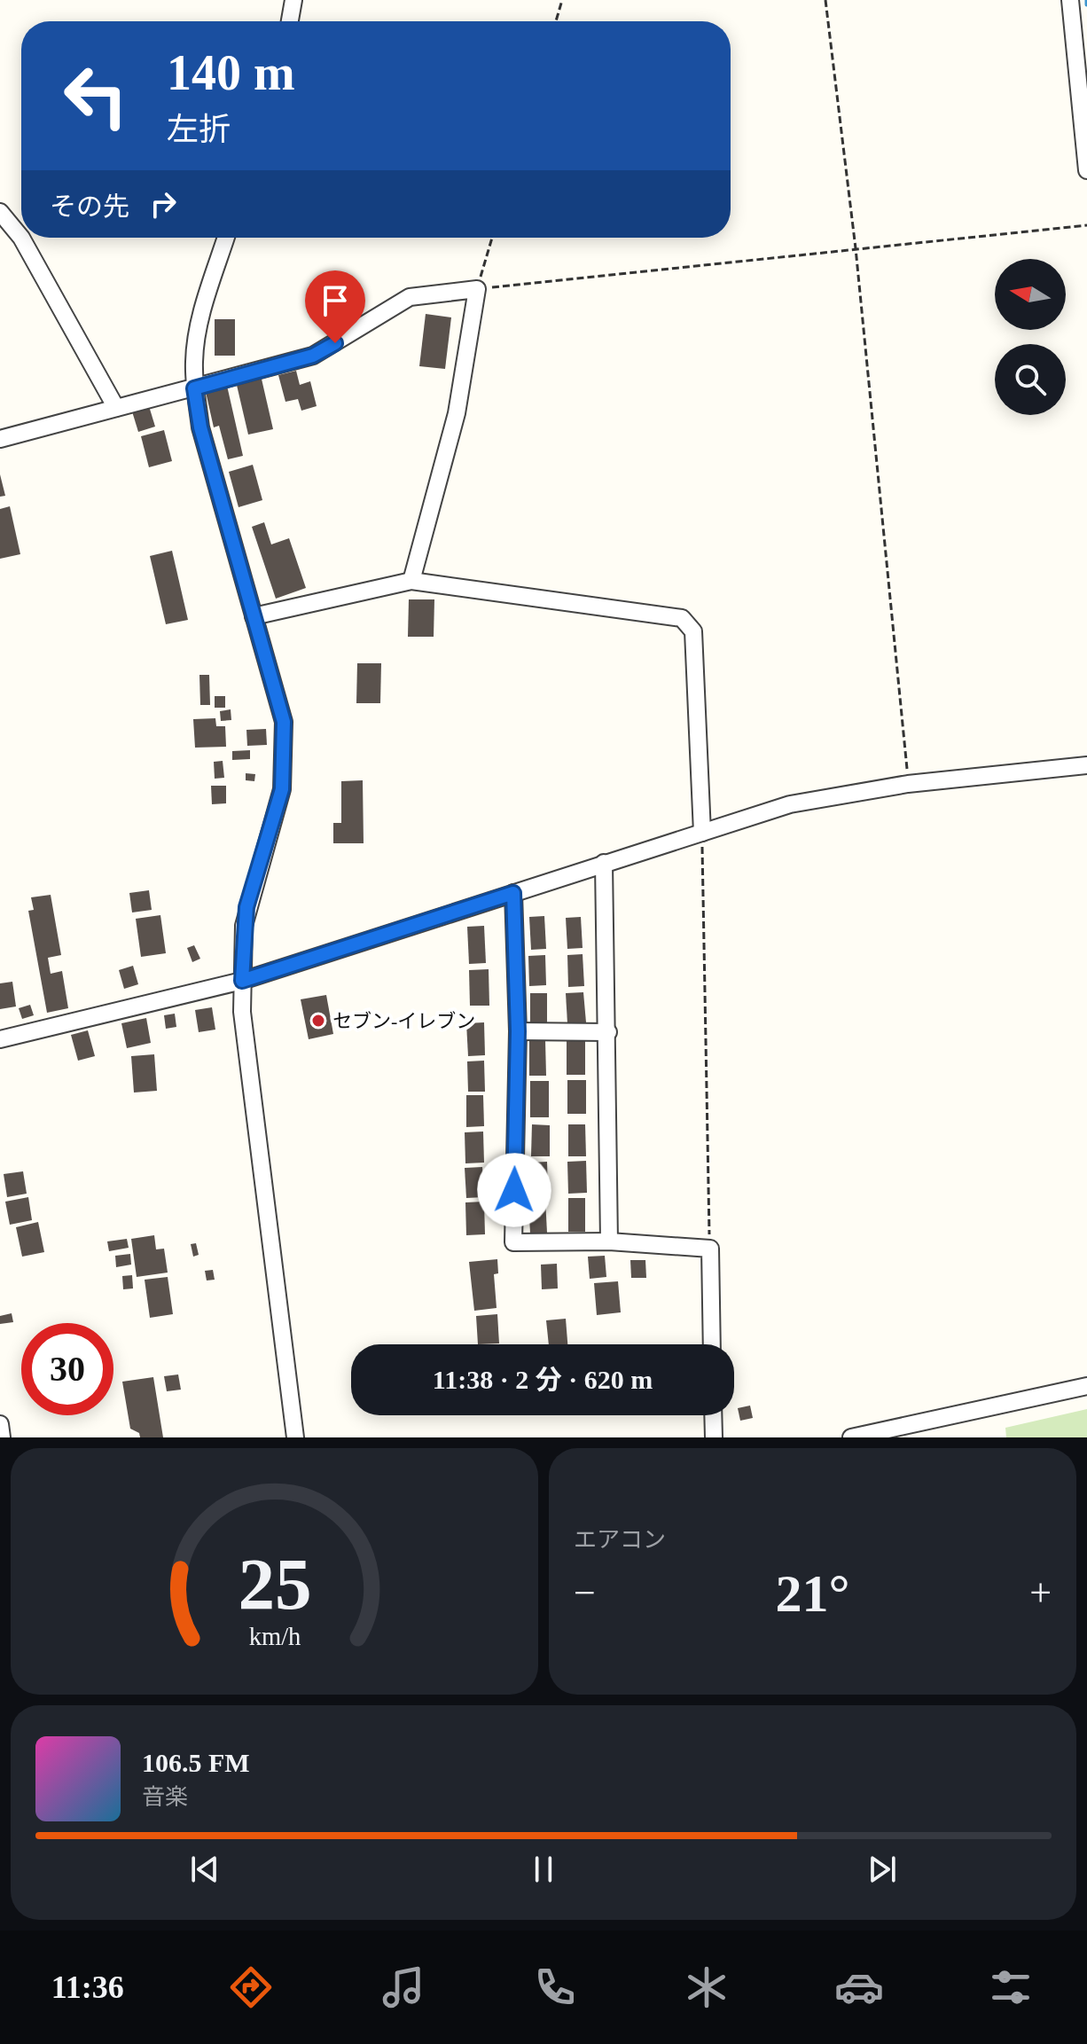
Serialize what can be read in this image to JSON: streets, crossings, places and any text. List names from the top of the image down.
{
  "places": ["セブン-イレブン"],
  "north": "left",
  "page": {
    "turn": ["140 m", "左折"],
    "then": "その先",
    "limit": "30",
    "trip": "11:38 · 2 分 · 620 m",
    "tile": "エアコン",
    "heat": ["−", "21°", "+"],
    "song": ["106.5 FM", "音楽"],
    "tabs": "11:36",
    "gauge": ["25", "km/h"]
  }
}
